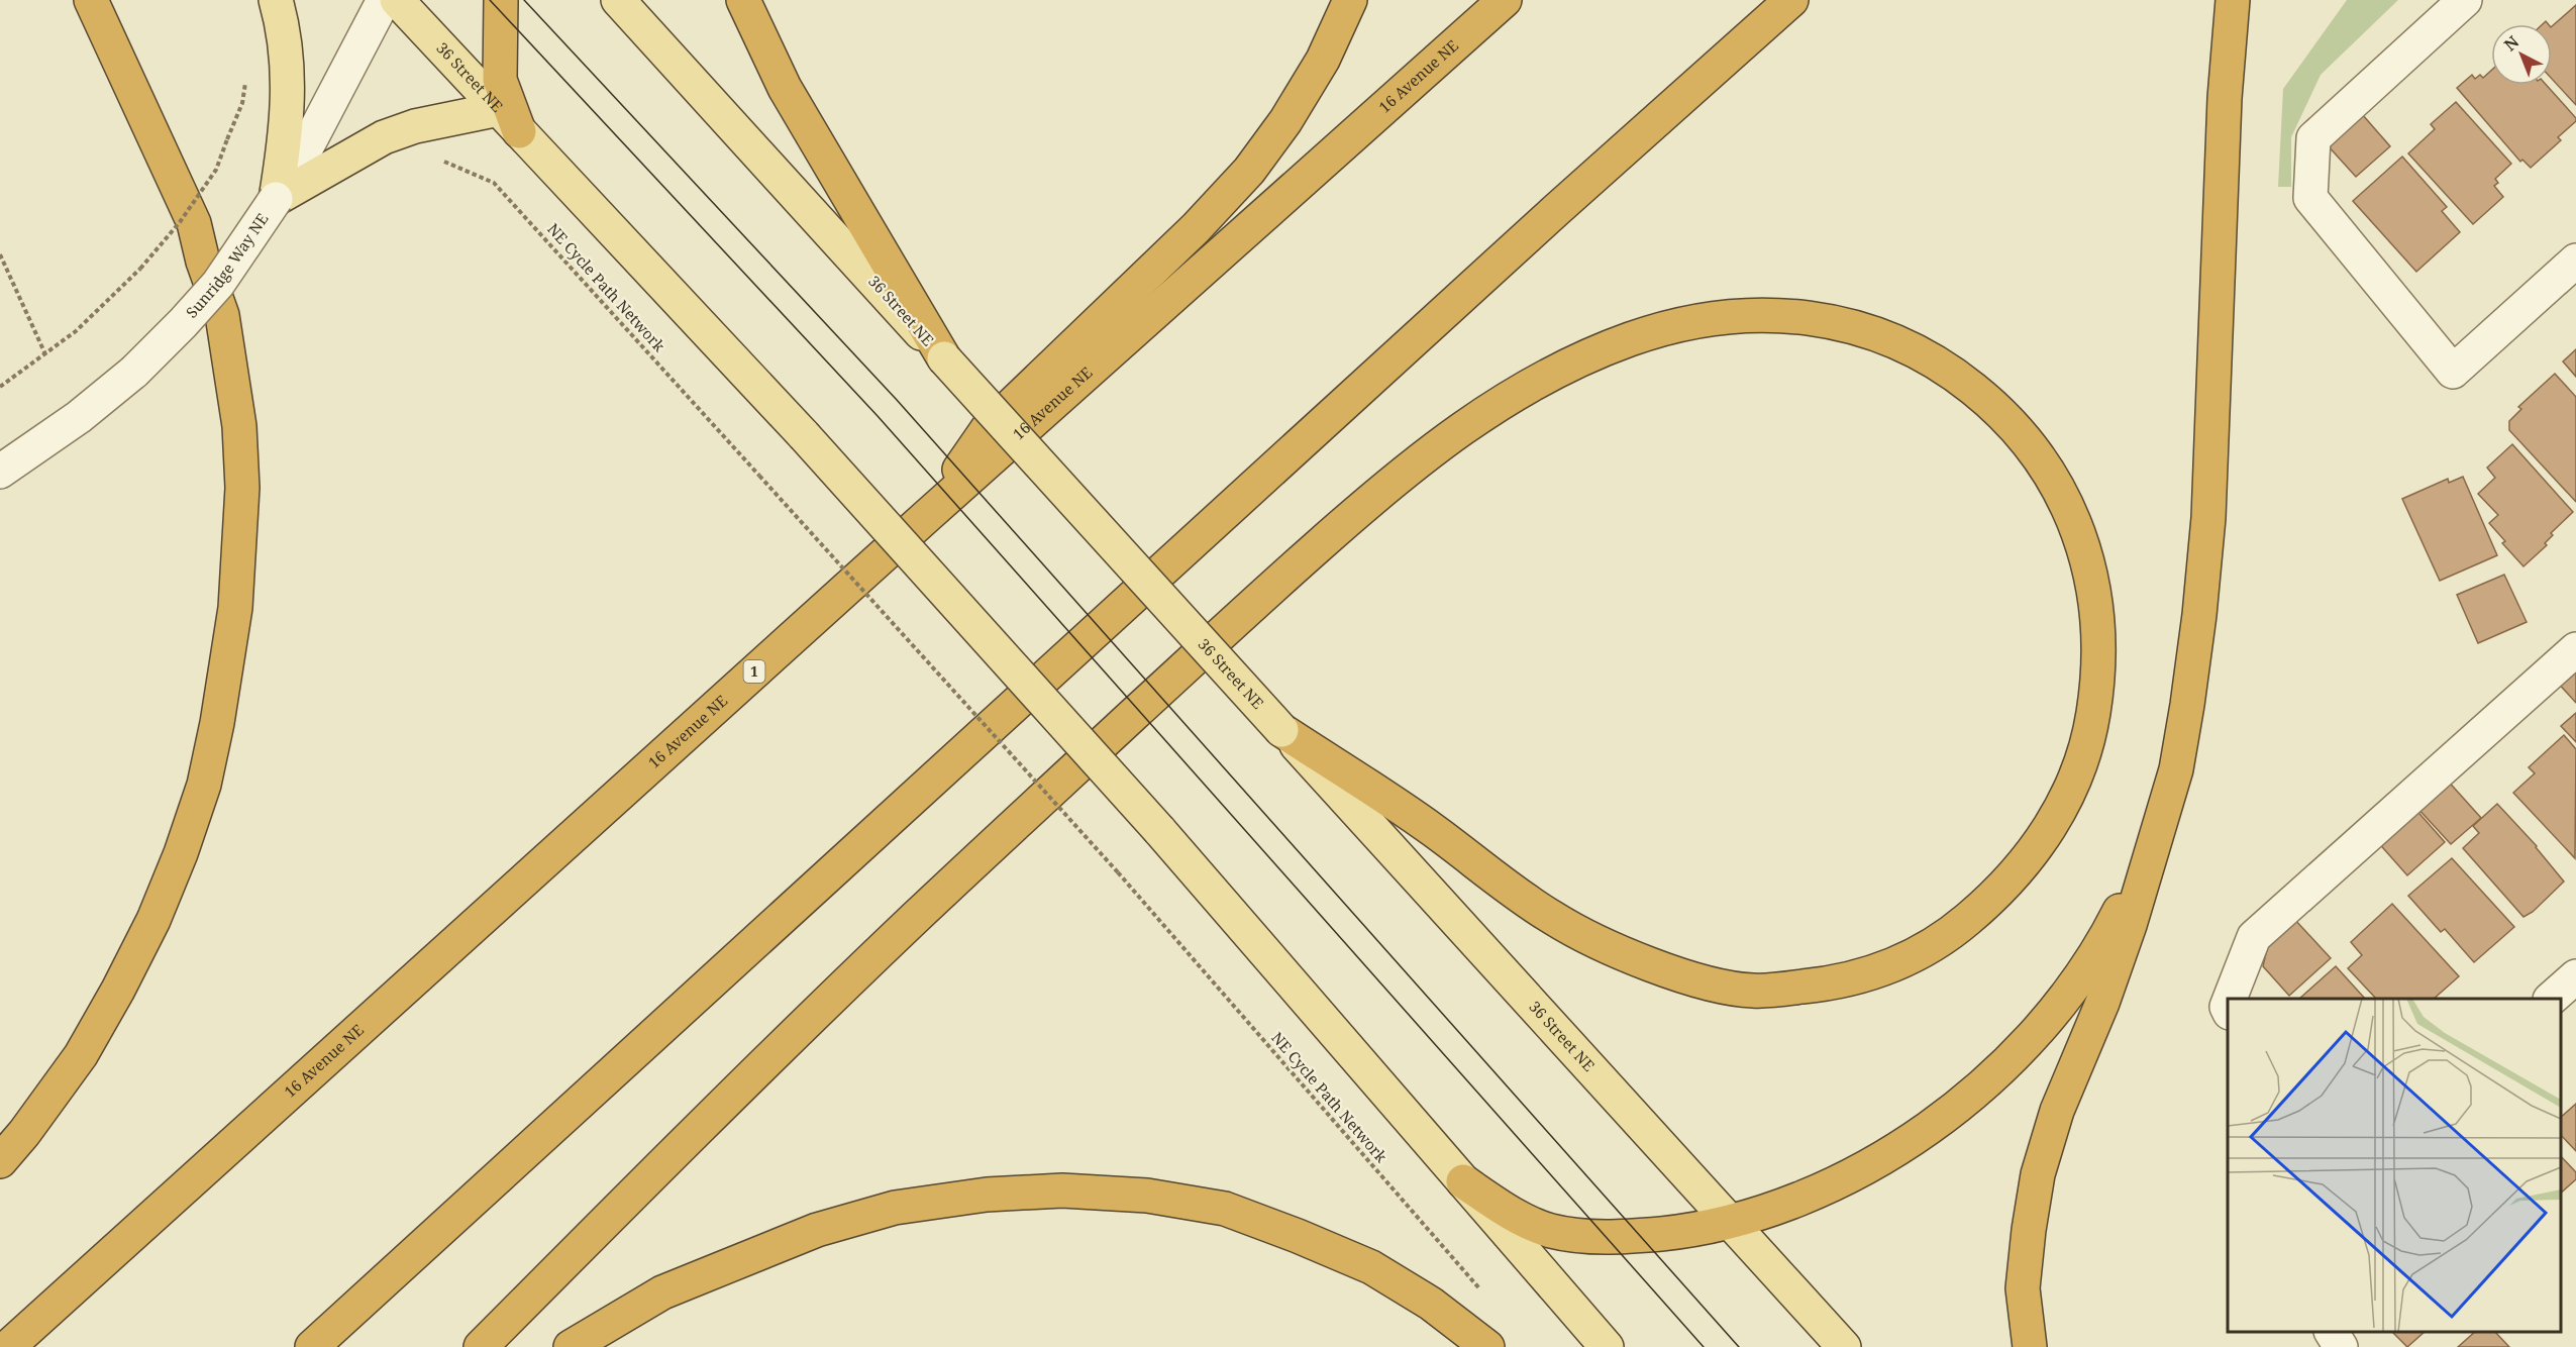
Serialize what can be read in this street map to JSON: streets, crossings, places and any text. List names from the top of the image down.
{
  "streets": {
    "highway": ["16 Avenue NE", "1"],
    "main road": ["36 Street NE"],
    "street": ["Sunridge Way NE"],
    "path": ["NE Cycle Path Network"]
  },
  "north": "top left"
}
